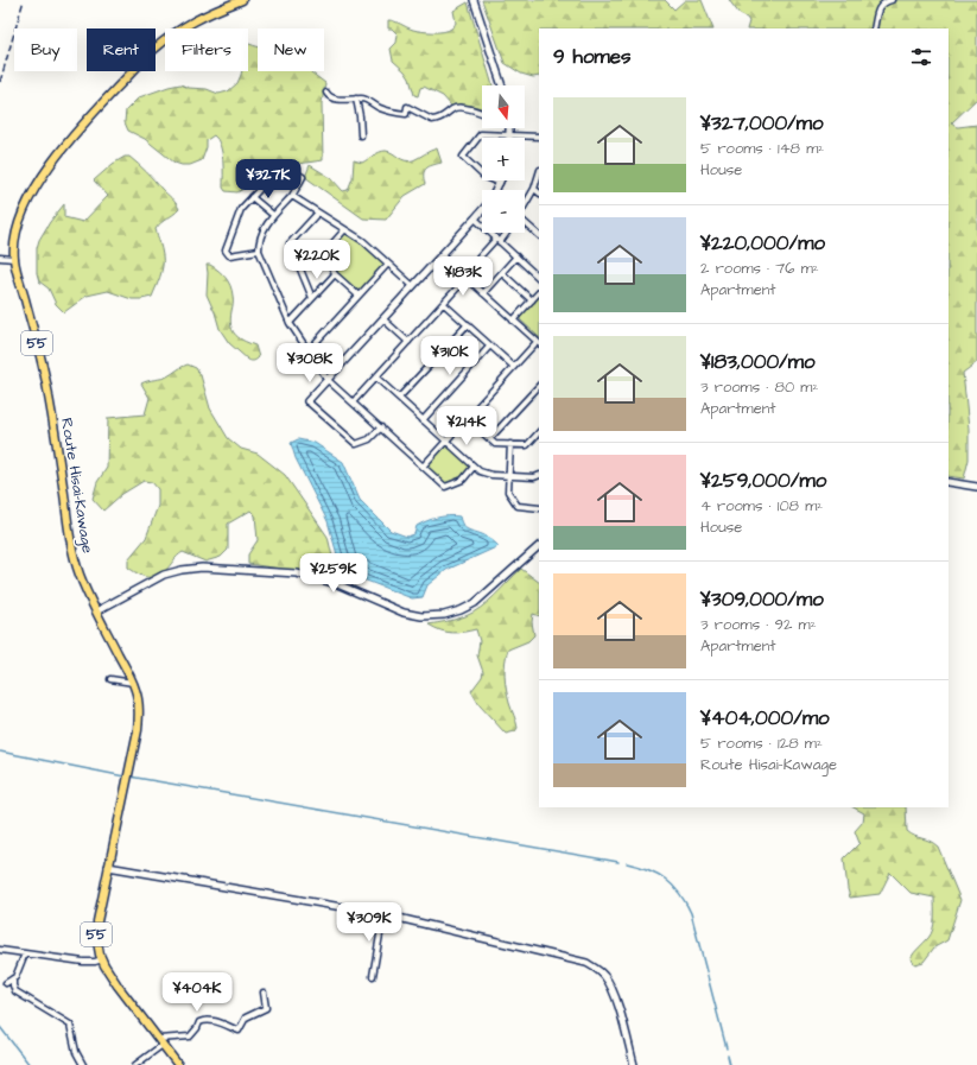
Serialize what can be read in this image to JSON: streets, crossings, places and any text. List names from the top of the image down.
{
  "streets": {
    "main road": ["55", "Route Hisai-Kawage"]
  },
  "north": "bottom",
  "page": {
    "chip": [
      "Buy",
      "Rent",
      "Filters",
      "New"
    ],
    "heading": "9 homes",
    "map_buttons": ["+", "−"],
    "list": [
      {
        "name": "¥327,000/mo",
        "note": "5 rooms · 148 m² · House"
      },
      {
        "name": "¥220,000/mo",
        "note": "2 rooms · 76 m² · Apartment"
      },
      {
        "name": "¥183,000/mo",
        "note": "3 rooms · 80 m² · Apartment"
      },
      {
        "name": "¥259,000/mo",
        "note": "4 rooms · 108 m² · House"
      },
      {
        "name": "¥309,000/mo",
        "note": "3 rooms · 92 m² · Apartment"
      },
      {
        "name": "¥404,000/mo",
        "note": "5 rooms · 128 m² · Route Hisai-Kawage"
      }
    ],
    "price": [
      "¥327K",
      "¥220K",
      "¥183K",
      "¥310K",
      "¥308K",
      "¥214K",
      "¥259K",
      "¥309K",
      "¥404K"
    ]
  }
}
